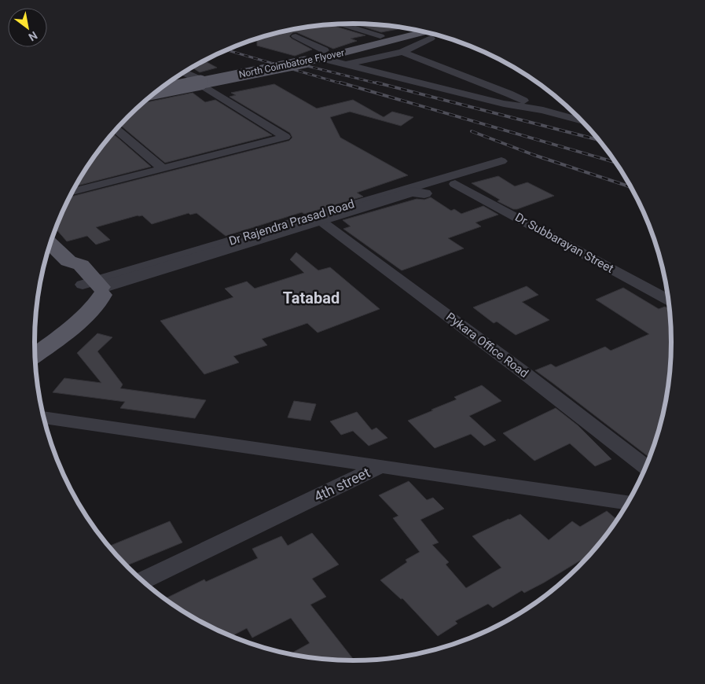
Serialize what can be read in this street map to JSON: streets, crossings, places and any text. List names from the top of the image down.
{
  "streets": {
    "main road": ["North Coimbatore Flyover"],
    "street": [
      "Dr Rajendra Prasad Road",
      "Dr Subbarayan Street",
      "Pykara Office Road",
      "4th street"
    ]
  },
  "districts": ["Tatabad"],
  "north": "bottom right"
}
